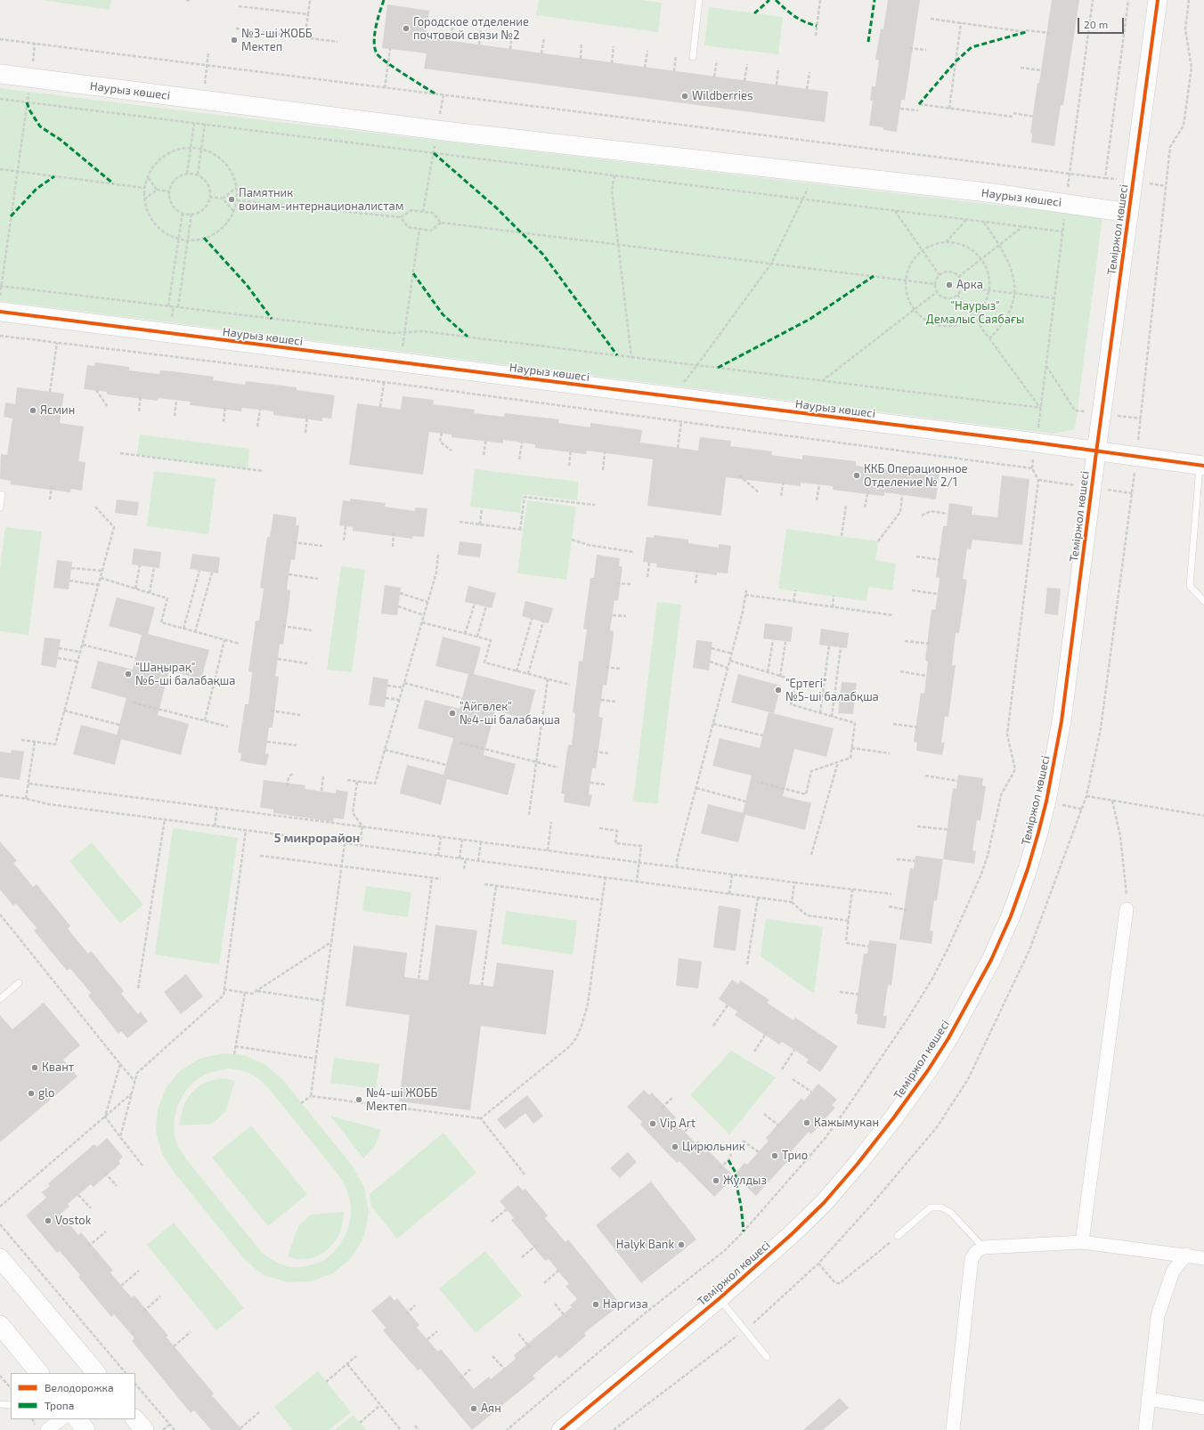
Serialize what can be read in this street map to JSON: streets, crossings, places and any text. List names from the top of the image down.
{
  "streets": {
    "street": ["Наурыз көшесі", "Теміржол көшесі"]
  },
  "crossings": [
    ["Наурыз көшесі", "Теміржол көшесі"]
  ],
  "districts": ["5 микрорайон"],
  "parks": ["\"Наурыз\" Демалыс Саябағы"],
  "places": [
    "Городское отделение почтовой связи №2",
    "№3-ші ЖОББ Мектеп",
    "Wildberries",
    "Памятник воинам-интернационалистам",
    "Арка",
    "Ясмин",
    "ККБ Операционное Отделение № 2/1",
    "\"Шаңырақ\" №6-ші балабақша",
    "\"Ертегі\" №5-ші балабқша",
    "\"Айгөлек\" №4-ші балабақша",
    "Квант",
    "glo",
    "№4-ші ЖОББ Мектеп",
    "Кажымукан",
    "Vip Art",
    "Цирюльник",
    "Трио",
    "Жулдыз",
    "Vostok",
    "Halyk Bank",
    "Наргиза",
    "Аян"
  ],
  "legend": ["Велодорожка", "Тропа"],
  "scale_bar": "20 m"
}
